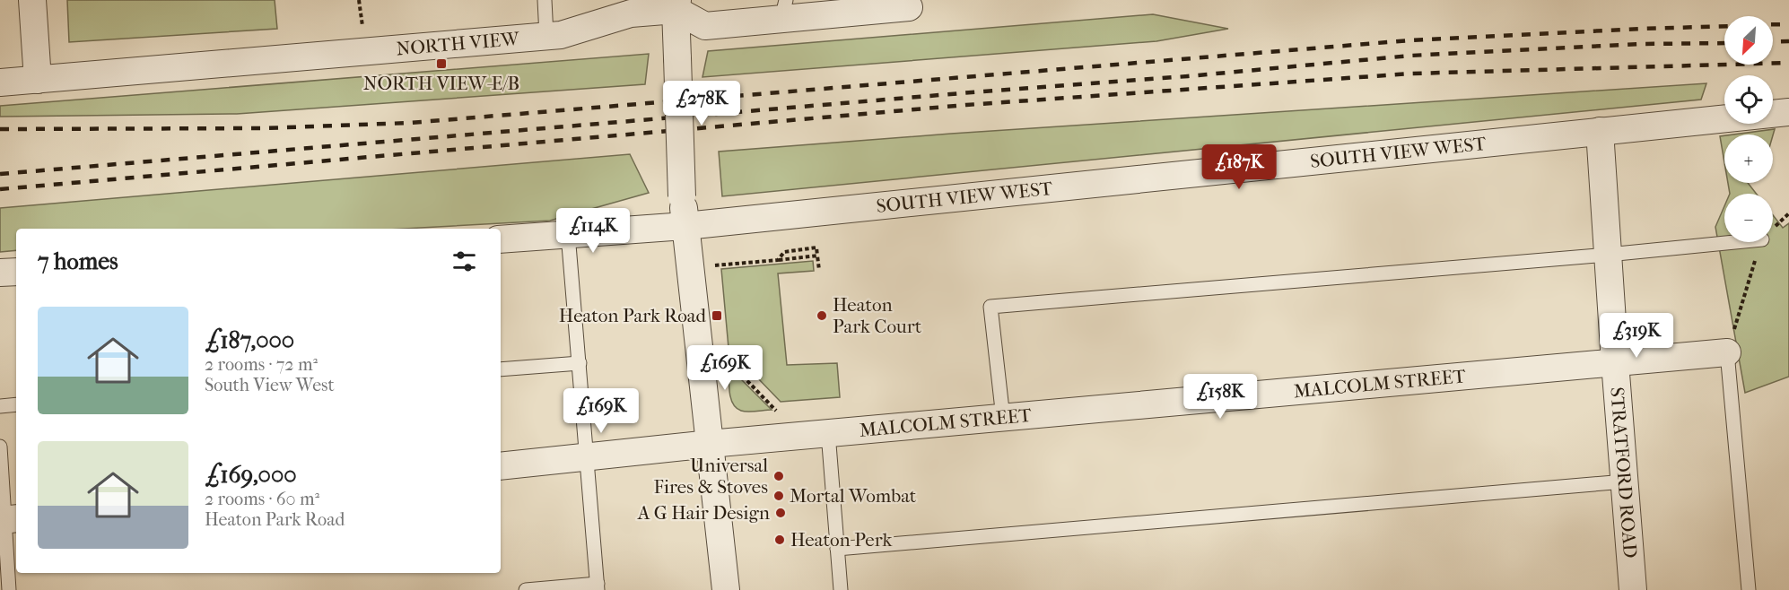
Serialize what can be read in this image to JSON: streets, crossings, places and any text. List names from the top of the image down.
{
  "streets": {
    "street": [
      "NORTH VIEW",
      "SOUTH VIEW WEST",
      "MALCOLM STREET",
      "STRATFORD ROAD"
    ]
  },
  "crossings": [
    ["SOUTH VIEW WEST", "STRATFORD ROAD"],
    ["MALCOLM STREET", "STRATFORD ROAD"]
  ],
  "places": {
    "transit": ["NORTH VIEW-E/B", "Heaton Park Road"],
    "other": [
      "Heaton Park Court",
      "Universal Fires & Stoves",
      "Mortal Wombat",
      "A G Hair Design",
      "Heaton Perk"
    ]
  },
  "north": "bottom left",
  "page": {
    "map_buttons": ["+", "−"],
    "price": [
      "£278K",
      "£187K",
      "£114K",
      "£319K",
      "£169K",
      "£158K",
      "£169K"
    ],
    "heading": "7 homes",
    "list": [
      {
        "name": "£187,000",
        "note": "2 rooms · 72 m² · South View West"
      },
      {
        "name": "£169,000",
        "note": "2 rooms · 60 m² · Heaton Park Road"
      }
    ]
  }
}
